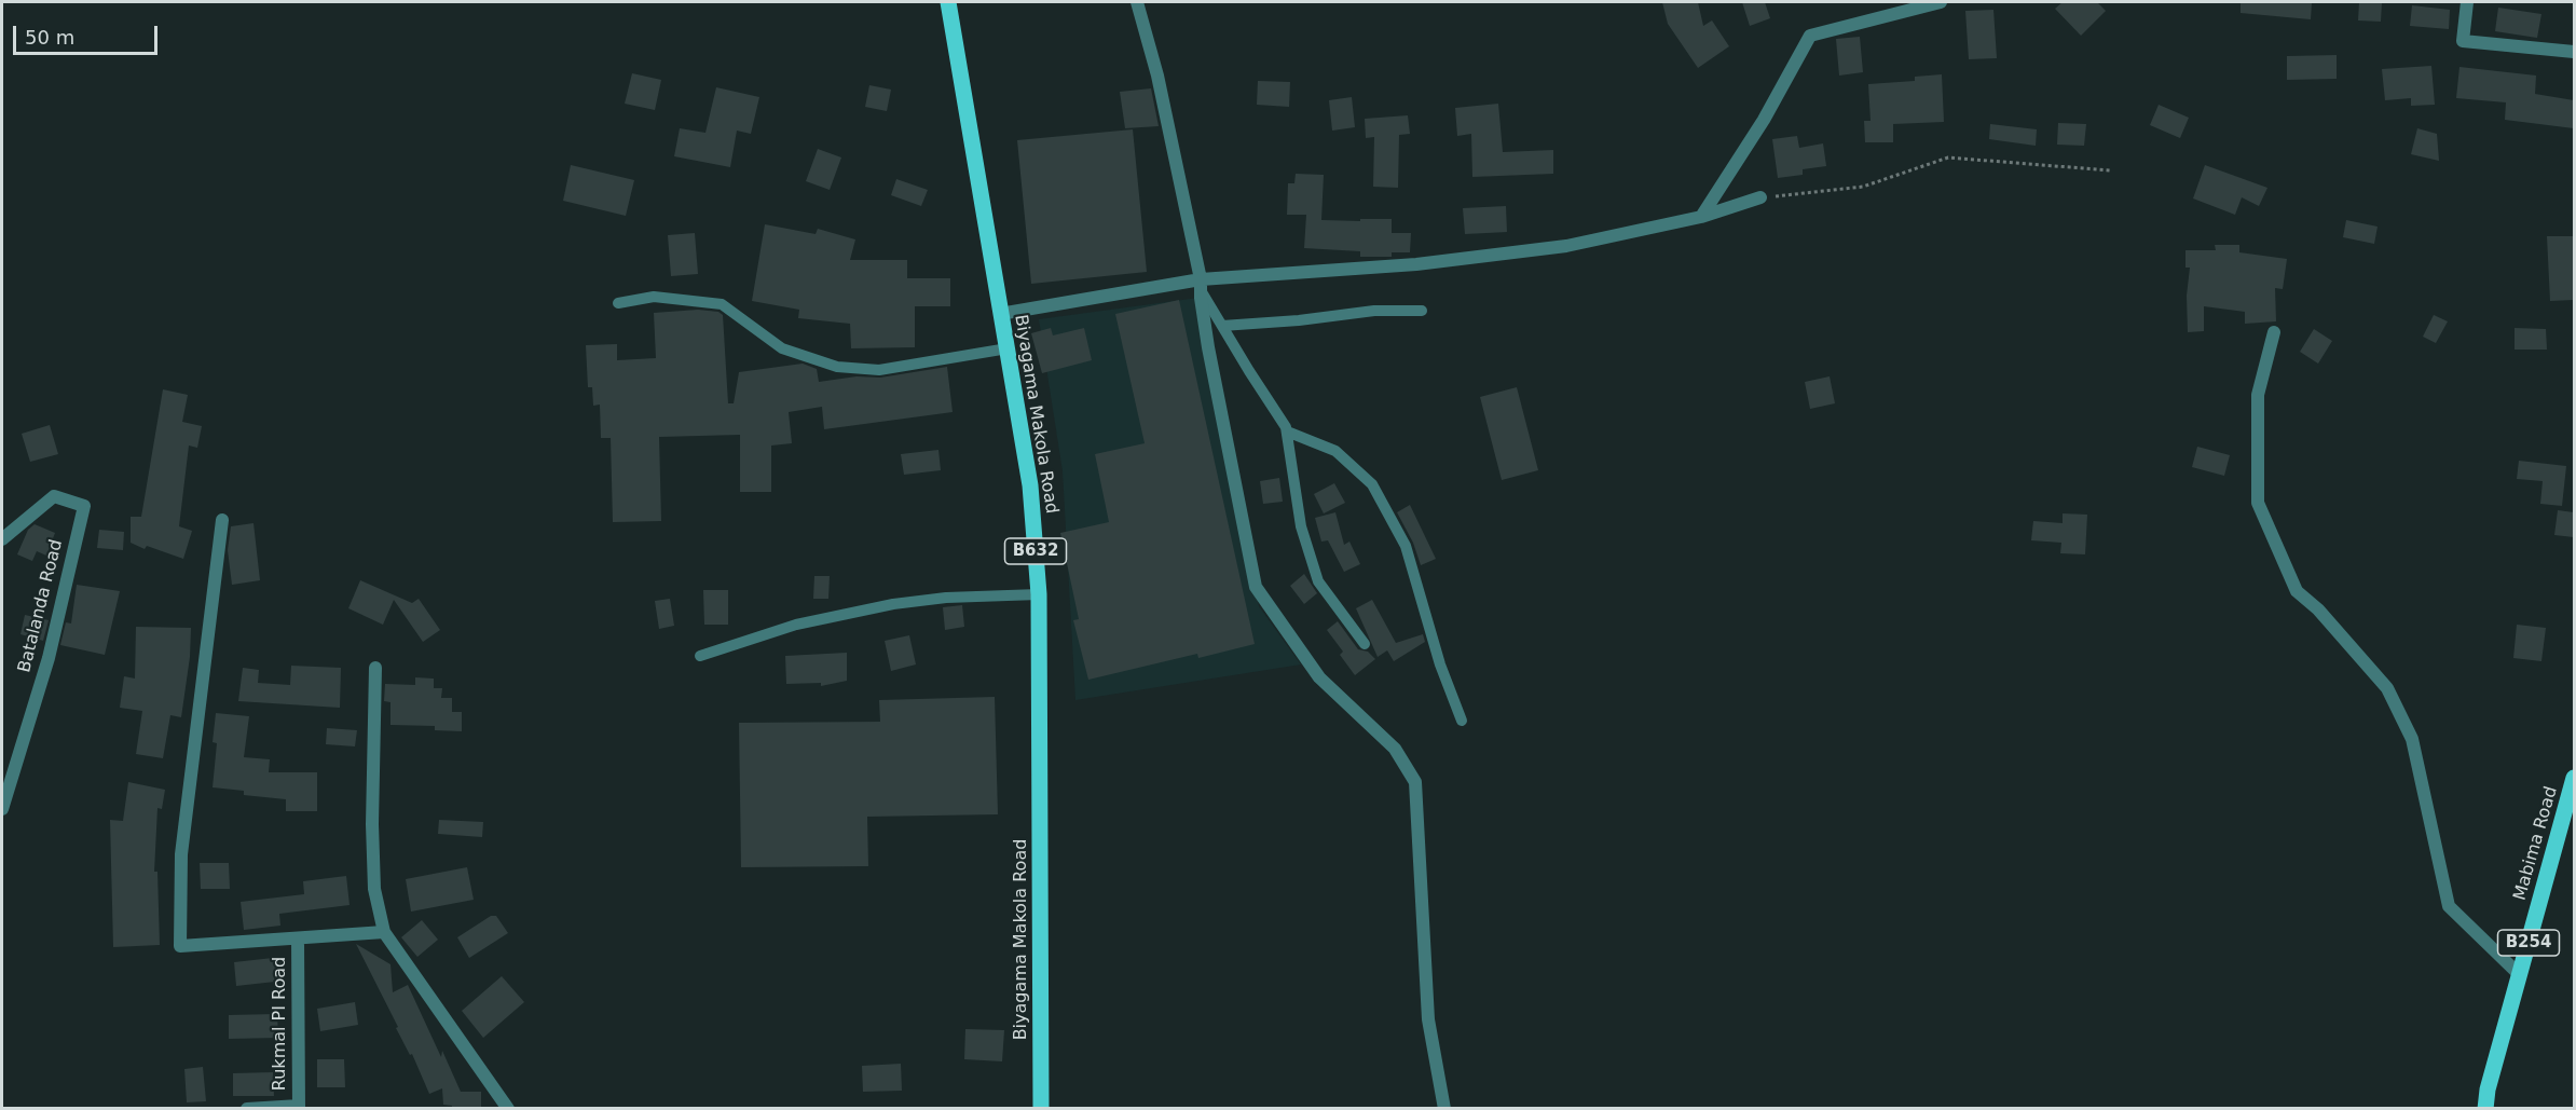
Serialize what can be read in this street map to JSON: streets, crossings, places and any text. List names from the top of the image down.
{
  "streets": {
    "main road": [
      "Biyagama Makola Road",
      "B632",
      "Mabima Road",
      "B254"
    ],
    "street": ["Batalanda Road", "Rukmal PI Road"]
  },
  "scale_bar": "50 m"
}
